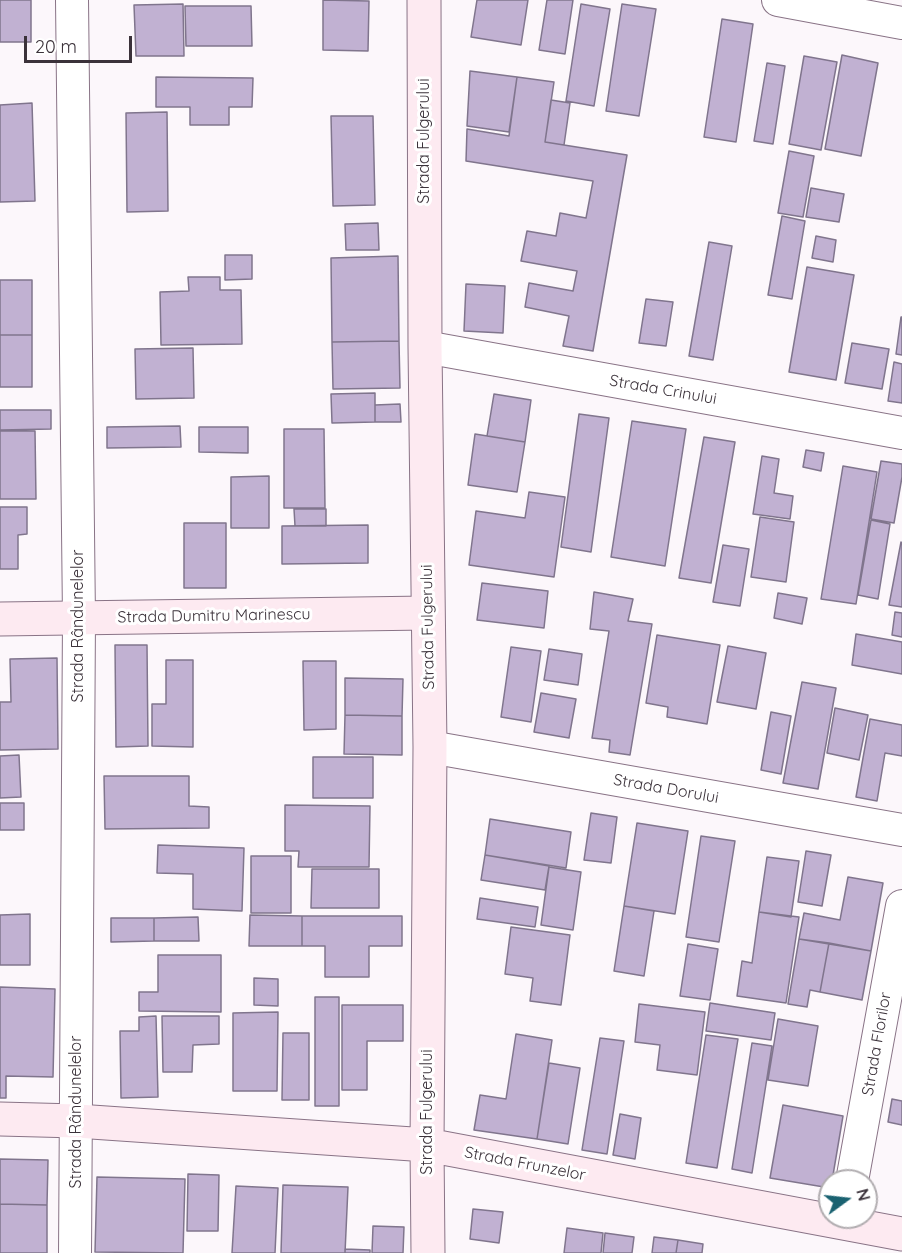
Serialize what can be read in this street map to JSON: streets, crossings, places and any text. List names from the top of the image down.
{
  "streets": {
    "street": [
      "Strada Fulgerului",
      "Strada Crinului",
      "Strada Dumitru Marinescu",
      "Strada Rândunelelor",
      "Strada Dorului",
      "Strada Florilor",
      "Strada Frunzelor"
    ]
  },
  "crossings": [
    ["Strada Fulgerului", "Strada Crinului"],
    ["Strada Fulgerului", "Strada Dumitru Marinescu"],
    ["Strada Fulgerului", "Strada Dorului"],
    ["Strada Fulgerului", "Strada Frunzelor"],
    ["Strada Dumitru Marinescu", "Strada Rândunelelor"],
    ["Strada Rândunelelor", "Strada Frunzelor"]
  ],
  "scale_bar": "20 m",
  "north": "right"
}
